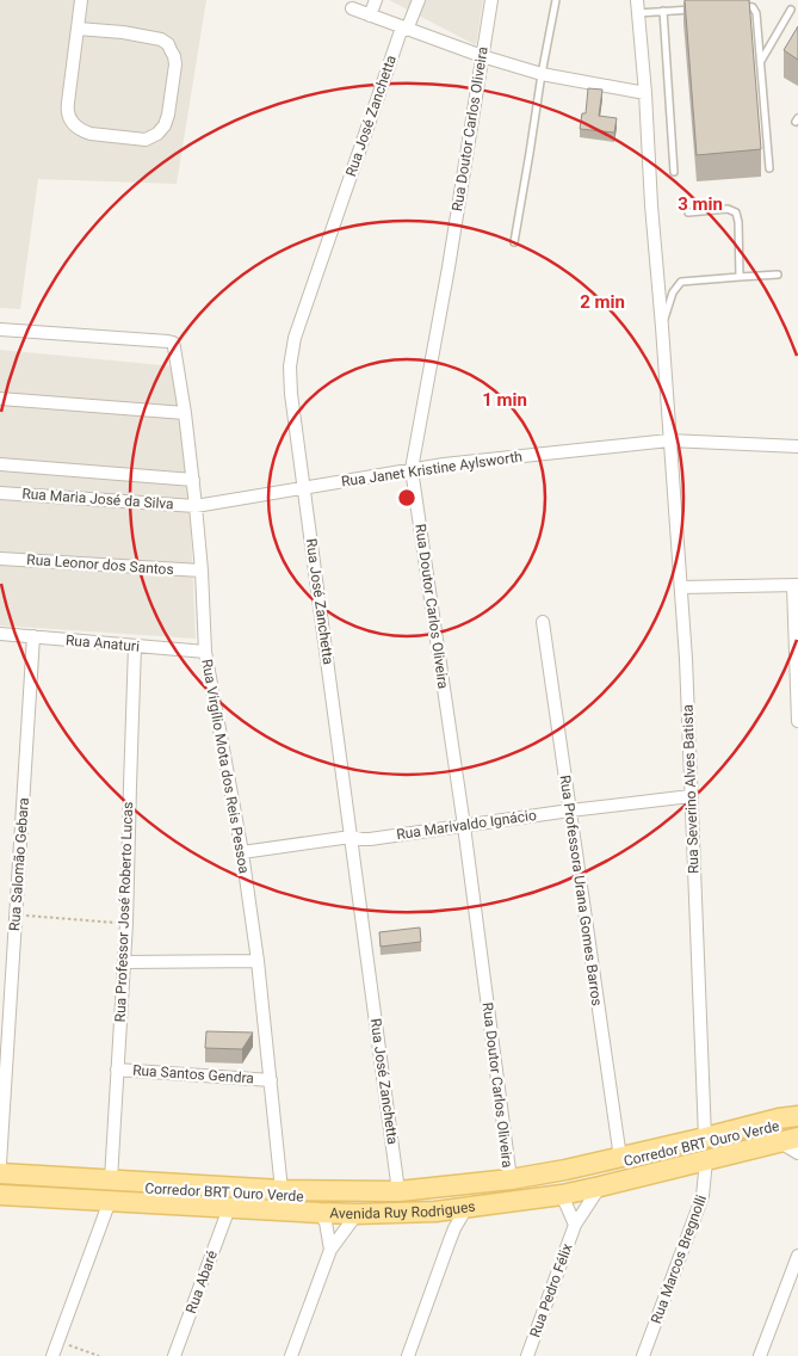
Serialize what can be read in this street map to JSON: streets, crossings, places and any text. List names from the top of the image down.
{
  "streets": {
    "main road": ["Avenida Ruy Rodrigues"],
    "street": [
      "Rua José Zanchetta",
      "Rua Doutor Carlos Oliveira",
      "Rua Janet Kristine Aylsworth",
      "Rua Maria José da Silva",
      "Rua Leonor dos Santos",
      "Rua Anaturi",
      "Rua Virgílio Mota dos Reis Pessoa",
      "Rua Severino Alves Batista",
      "Rua Marivaldo Ignácio",
      "Rua Salomão Gebara",
      "Rua Professora Urana Gomes Barros",
      "Rua Professor José Roberto Lucas",
      "Rua Santos Gendra",
      "Rua Marcos Bregnolli",
      "Rua Abaré",
      "Rua Pedro Félix"
    ],
    "lane": ["Corredor BRT Ouro Verde"]
  },
  "crossings": [
    ["Rua José Zanchetta", "Rua Janet Kristine Aylsworth"],
    ["Rua José Zanchetta", "Rua Marivaldo Ignácio"],
    ["Rua José Zanchetta", "Avenida Ruy Rodrigues"],
    ["Rua Doutor Carlos Oliveira", "Rua Janet Kristine Aylsworth"],
    ["Rua Doutor Carlos Oliveira", "Rua Marivaldo Ignácio"],
    ["Rua Doutor Carlos Oliveira", "Corredor BRT Ouro Verde"],
    ["Rua Doutor Carlos Oliveira", "Avenida Ruy Rodrigues"],
    ["Rua Janet Kristine Aylsworth", "Rua Maria José da Silva"],
    ["Rua Janet Kristine Aylsworth", "Rua Virgílio Mota dos Reis Pessoa"],
    ["Rua Janet Kristine Aylsworth", "Rua Severino Alves Batista"],
    ["Rua Maria José da Silva", "Rua Virgílio Mota dos Reis Pessoa"],
    ["Rua Leonor dos Santos", "Rua Virgílio Mota dos Reis Pessoa"],
    ["Rua Anaturi", "Rua Virgílio Mota dos Reis Pessoa"],
    ["Rua Anaturi", "Rua Salomão Gebara"],
    ["Rua Anaturi", "Rua Professor José Roberto Lucas"],
    ["Rua Virgílio Mota dos Reis Pessoa", "Rua Marivaldo Ignácio"],
    ["Rua Virgílio Mota dos Reis Pessoa", "Rua Santos Gendra"],
    ["Rua Virgílio Mota dos Reis Pessoa", "Corredor BRT Ouro Verde"],
    ["Rua Virgílio Mota dos Reis Pessoa", "Avenida Ruy Rodrigues"],
    ["Rua Severino Alves Batista", "Rua Marivaldo Ignácio"],
    ["Rua Severino Alves Batista", "Corredor BRT Ouro Verde"],
    ["Rua Severino Alves Batista", "Avenida Ruy Rodrigues"],
    ["Rua Severino Alves Batista", "Rua Marcos Bregnolli"],
    ["Rua Marivaldo Ignácio", "Rua Professora Urana Gomes Barros"],
    ["Rua Professora Urana Gomes Barros", "Avenida Ruy Rodrigues"],
    ["Rua Professor José Roberto Lucas", "Rua Santos Gendra"],
    ["Rua Professor José Roberto Lucas", "Avenida Ruy Rodrigues"],
    ["Corredor BRT Ouro Verde", "Avenida Ruy Rodrigues"],
    ["Corredor BRT Ouro Verde", "Rua Marcos Bregnolli"],
    ["Avenida Ruy Rodrigues", "Rua Marcos Bregnolli"],
    ["Avenida Ruy Rodrigues", "Rua Abaré"],
    ["Avenida Ruy Rodrigues", "Rua Pedro Félix"]
  ],
  "rings": ["3 min", "2 min", "1 min"]
}
